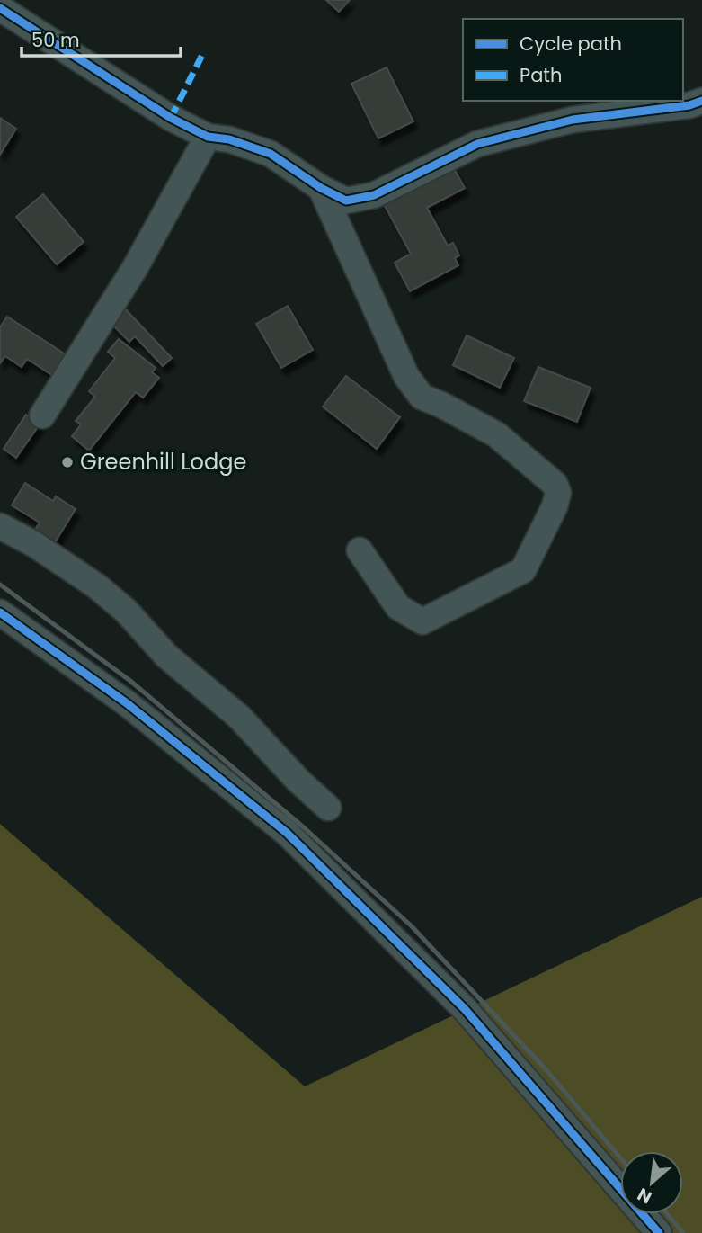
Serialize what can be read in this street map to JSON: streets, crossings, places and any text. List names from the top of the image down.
{
  "places": ["Greenhill Lodge"],
  "legend": ["Cycle path", "Path"],
  "scale_bar": "50 m",
  "north": "bottom left"
}
